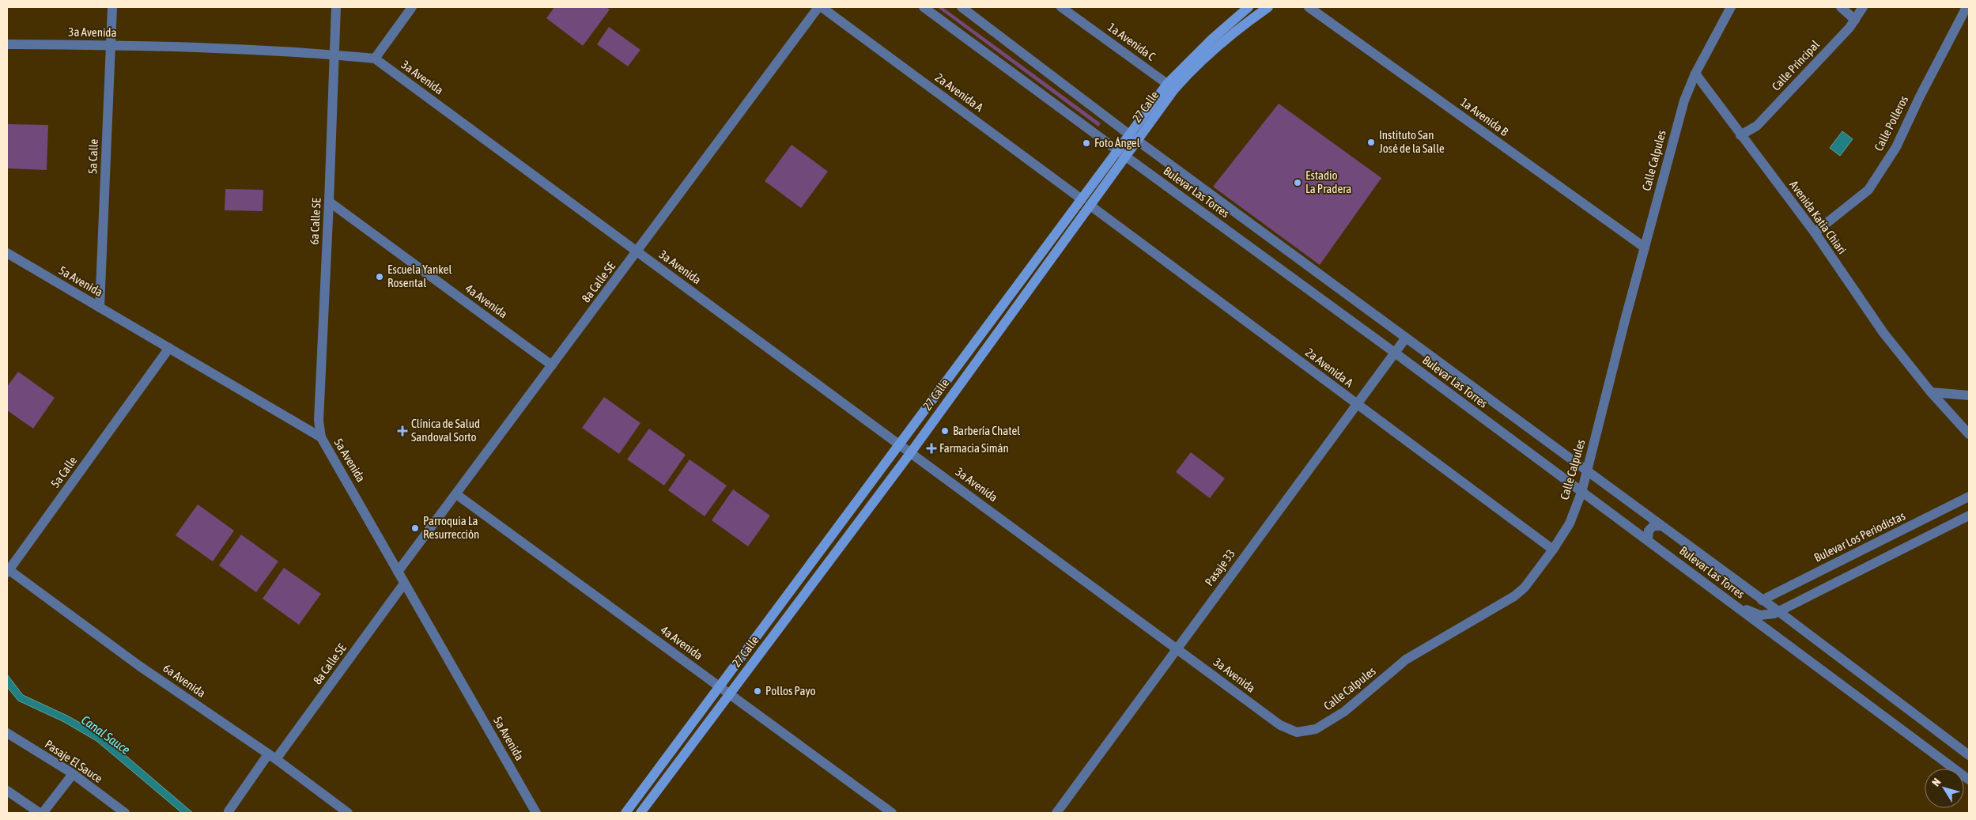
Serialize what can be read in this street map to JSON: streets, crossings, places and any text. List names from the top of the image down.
{
  "streets": {
    "main road": ["27 Calle"],
    "street": [
      "3a Avenida",
      "1a Avenida C",
      "Calle Principal",
      "2a Avenida A",
      "1a Avenida B",
      "Calle Polleros",
      "5a Calle",
      "Calle Calpules",
      "Bulevar Las Torres",
      "Avenida Katia Chiari",
      "6a Calle SE",
      "5a Avenida",
      "8a Calle SE",
      "4a Avenida",
      "Bulevar Los Periodistas",
      "Pasaje 33",
      "6a Avenida",
      "Pasaje El Sauce"
    ]
  },
  "crossings": [
    ["3a Avenida", "27 Calle"],
    ["3a Avenida", "5a Calle"],
    ["3a Avenida", "Calle Calpules"],
    ["3a Avenida", "6a Calle SE"],
    ["3a Avenida", "8a Calle SE"],
    ["3a Avenida", "Pasaje 33"],
    ["1a Avenida C", "27 Calle"],
    ["Calle Principal", "Avenida Katia Chiari"],
    ["2a Avenida A", "27 Calle"],
    ["2a Avenida A", "Calle Calpules"],
    ["2a Avenida A", "8a Calle SE"],
    ["2a Avenida A", "Pasaje 33"],
    ["27 Calle", "Bulevar Las Torres"],
    ["27 Calle", "4a Avenida"],
    ["1a Avenida B", "Calle Calpules"],
    ["Calle Polleros", "Avenida Katia Chiari"],
    ["5a Calle", "5a Avenida"],
    ["5a Calle", "6a Avenida"],
    ["Calle Calpules", "Bulevar Las Torres"],
    ["Calle Calpules", "Avenida Katia Chiari"],
    ["Bulevar Las Torres", "Bulevar Los Periodistas"],
    ["Bulevar Las Torres", "Pasaje 33"],
    ["6a Calle SE", "5a Avenida"],
    ["6a Calle SE", "4a Avenida"],
    ["5a Avenida", "8a Calle SE"],
    ["8a Calle SE", "4a Avenida"],
    ["8a Calle SE", "6a Avenida"]
  ],
  "water": ["Canal Sauce"],
  "places": {
    "other": [
      "Instituto San José de la Salle",
      "Foto Ángel",
      "Estadio La Pradera",
      "Escuela Yankel Rosental",
      "Barbería Chatel",
      "Parroquia La Resurrección",
      "Pollos Payo"
    ],
    "health": ["Clínica de Salud Sandoval Sorto", "Farmacia Simán"]
  },
  "north": "top left"
}
